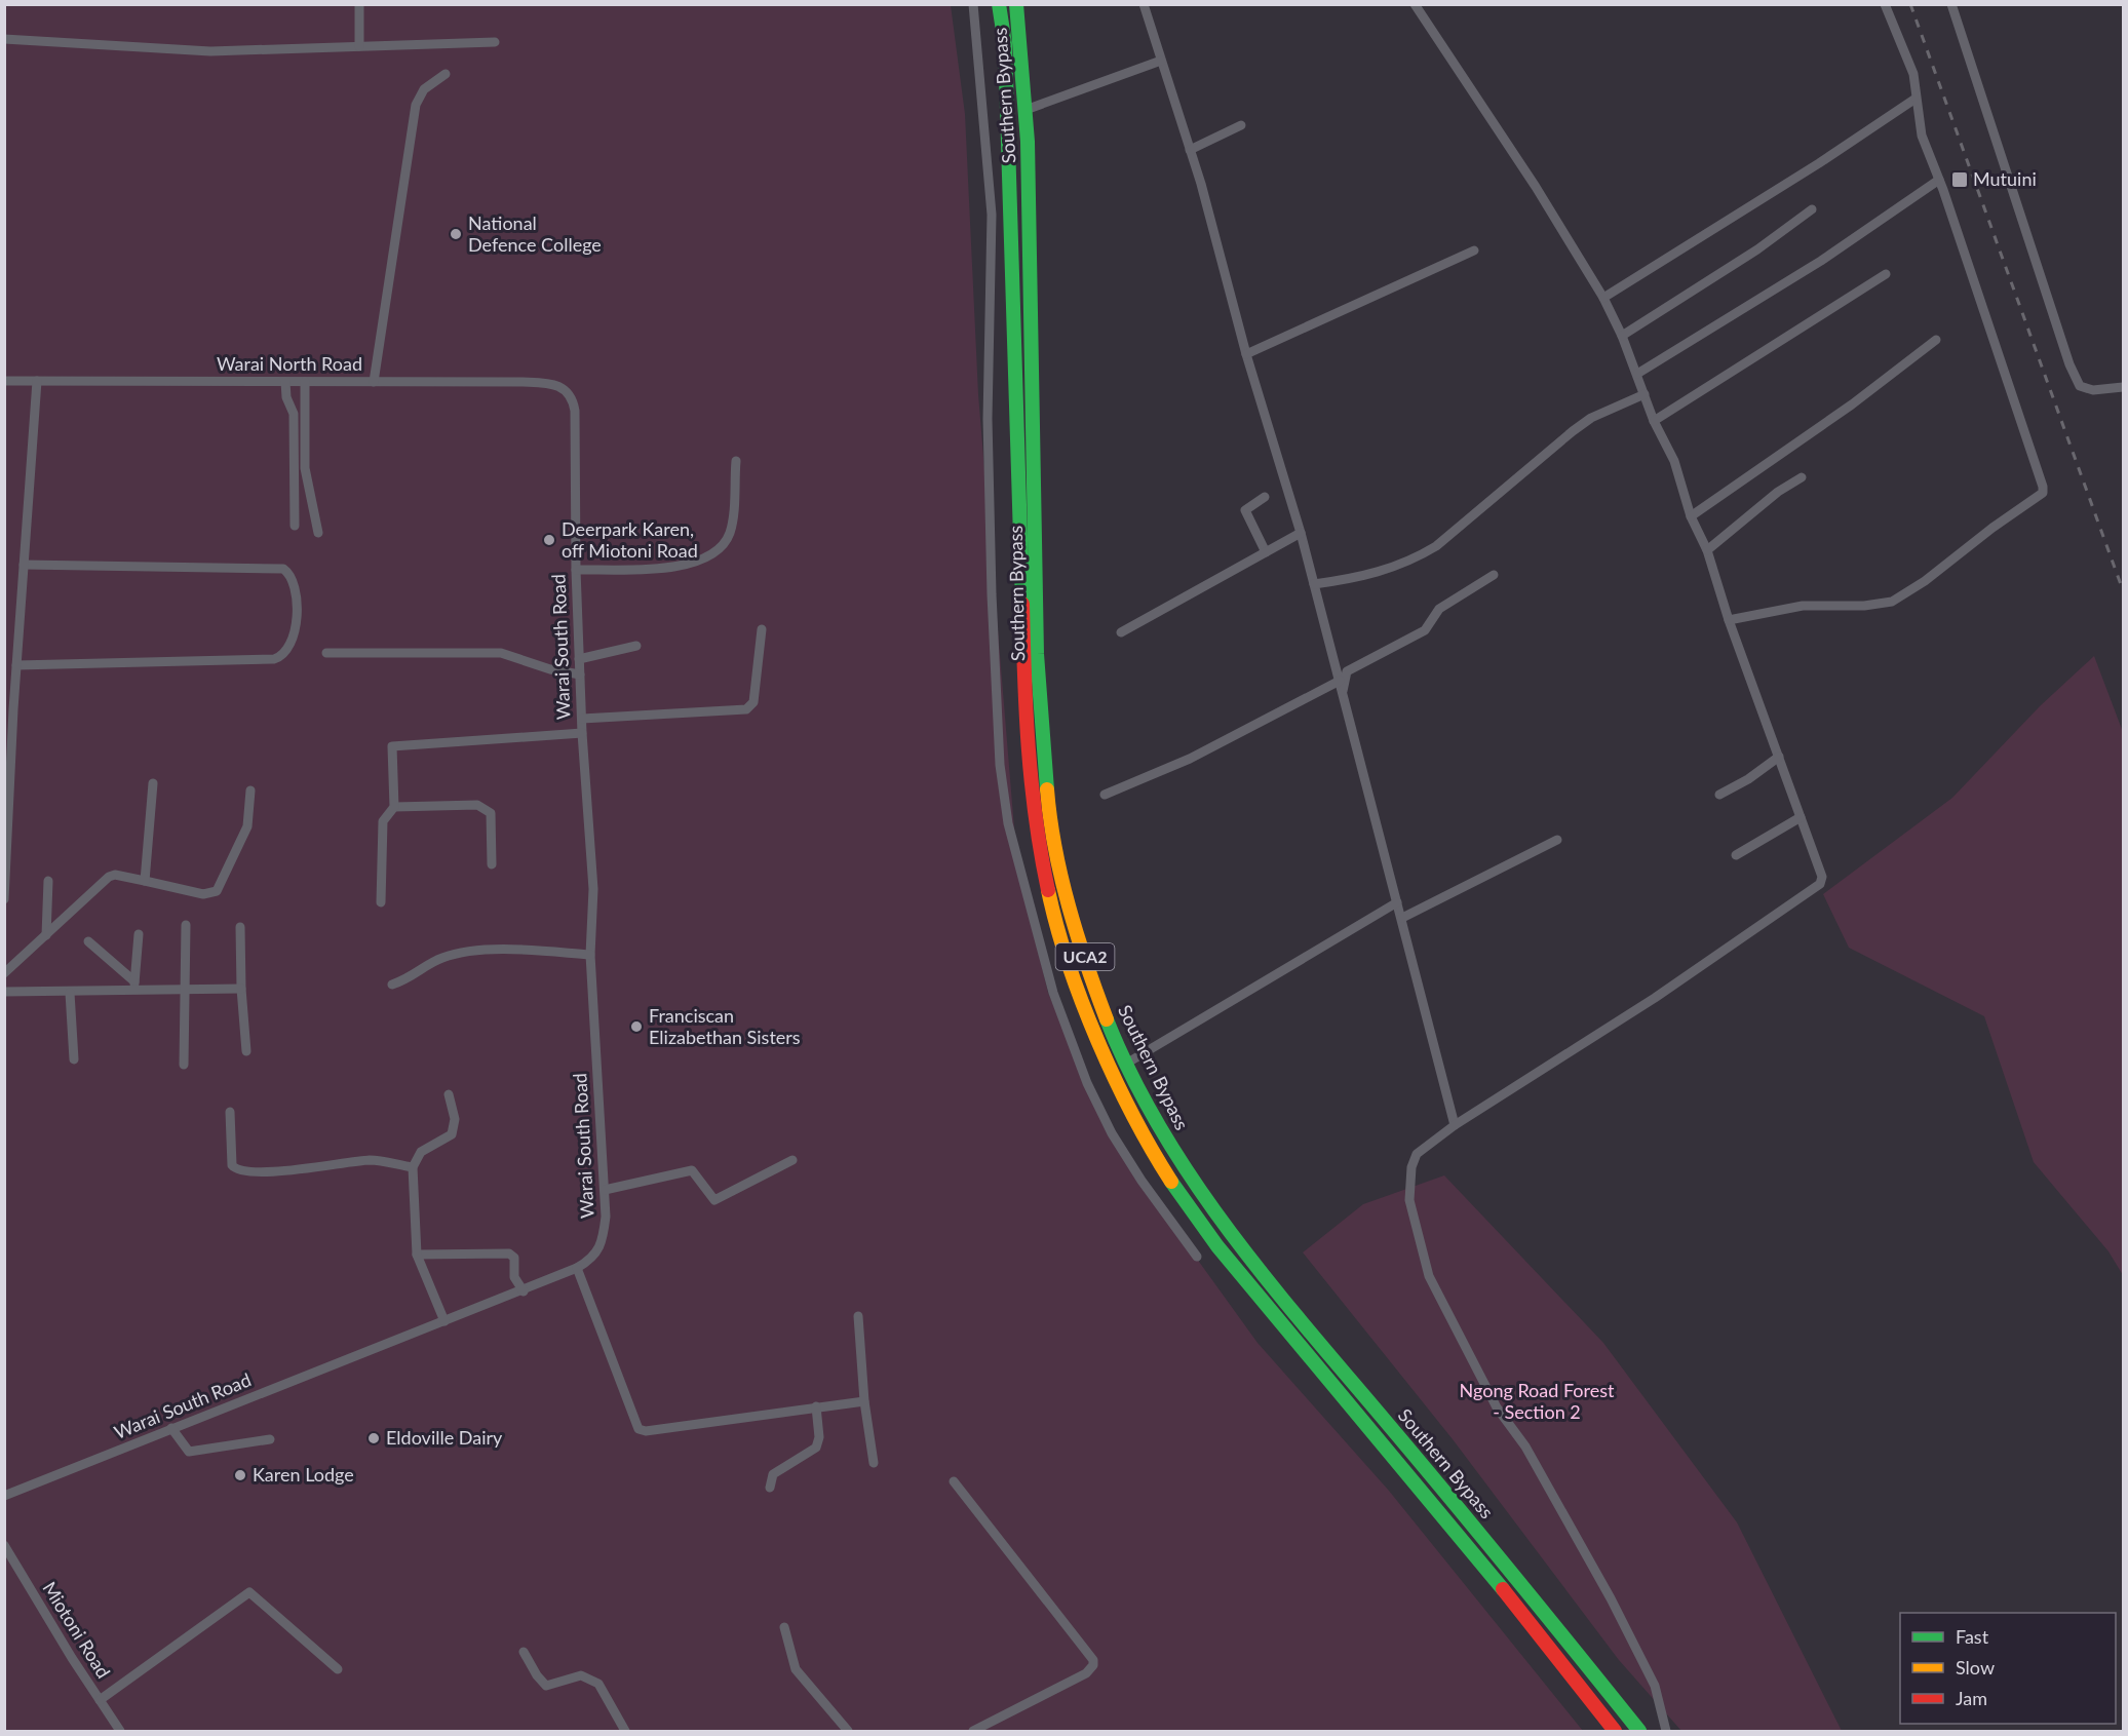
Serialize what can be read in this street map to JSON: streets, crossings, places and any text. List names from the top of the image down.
{
  "streets": {
    "highway": ["Southern Bypass", "UCA2"],
    "street": ["Warai North Road", "Warai South Road", "Miotoni Road"]
  },
  "crossings": [
    ["Warai North Road", "Warai South Road"]
  ],
  "parks": ["Ngong Road Forest - Section 2"],
  "places": {
    "transit": ["Mutuini"],
    "other": [
      "National Defence College",
      "Deerpark Karen, off Miotoni Road",
      "Franciscan Elizabethan Sisters",
      "Eldoville Dairy",
      "Karen Lodge"
    ]
  },
  "legend": ["Fast", "Slow", "Jam"]
}
